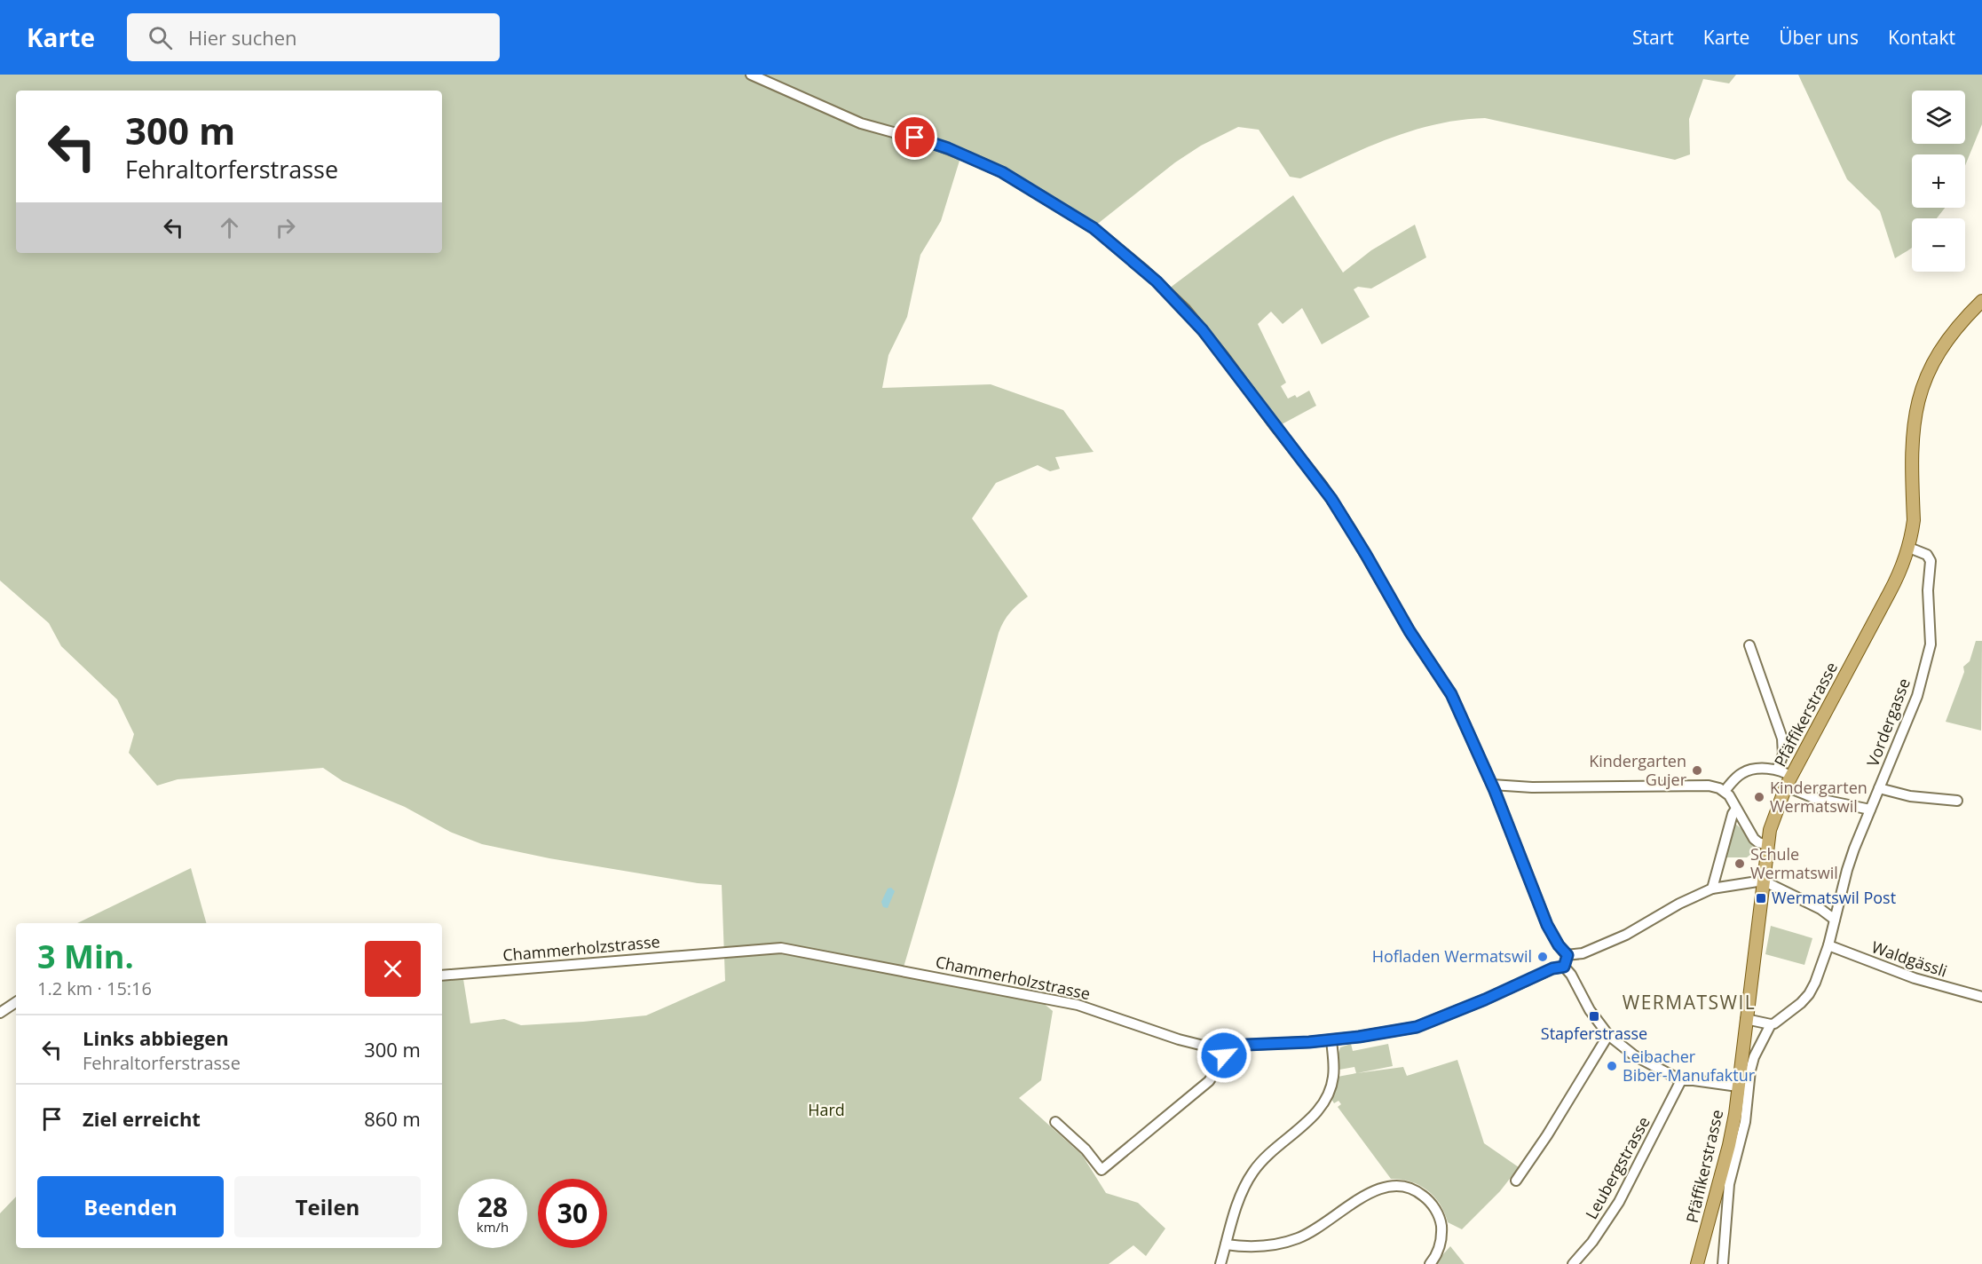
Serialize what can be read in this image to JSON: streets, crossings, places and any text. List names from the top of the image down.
{
  "streets": {
    "main road": ["Pfäffikerstrasse"],
    "street": [
      "Vordergasse",
      "Chammerholzstrasse",
      "Waldgässli",
      "Leubergstrasse"
    ]
  },
  "crossings": [
    ["Pfäffikerstrasse", "Vordergasse"],
    ["Vordergasse", "Waldgässli"]
  ],
  "districts": ["WERMATSWIL"],
  "parks": ["Hard"],
  "places": {
    "other": [
      "Kindergarten Gujer",
      "Kindergarten Wermatswil",
      "Schule Wermatswil",
      "Hofladen Wermatswil",
      "Leibacher Biber-Manufaktur"
    ],
    "transit": ["Wermatswil Post", "Stapferstrasse"]
  },
  "page": {
    "header": "Karte",
    "search": "Hier suchen",
    "nav": [
      "Start",
      "Karte",
      "Über uns",
      "Kontakt"
    ],
    "map_buttons": ["+", "−"],
    "turn": ["300 m", "Fehraltorferstrasse"],
    "heading": ["3 Min.", "1.2 km · 15:16"],
    "list": [
      {
        "name": "Links abbiegen",
        "note": "Fehraltorferstrasse",
        "value": "300 m"
      },
      {
        "name": "Ziel erreicht",
        "value": "860 m"
      }
    ],
    "buttons": ["Beenden", "Teilen"],
    "speed": "28 km/h",
    "limit": "30"
  }
}
